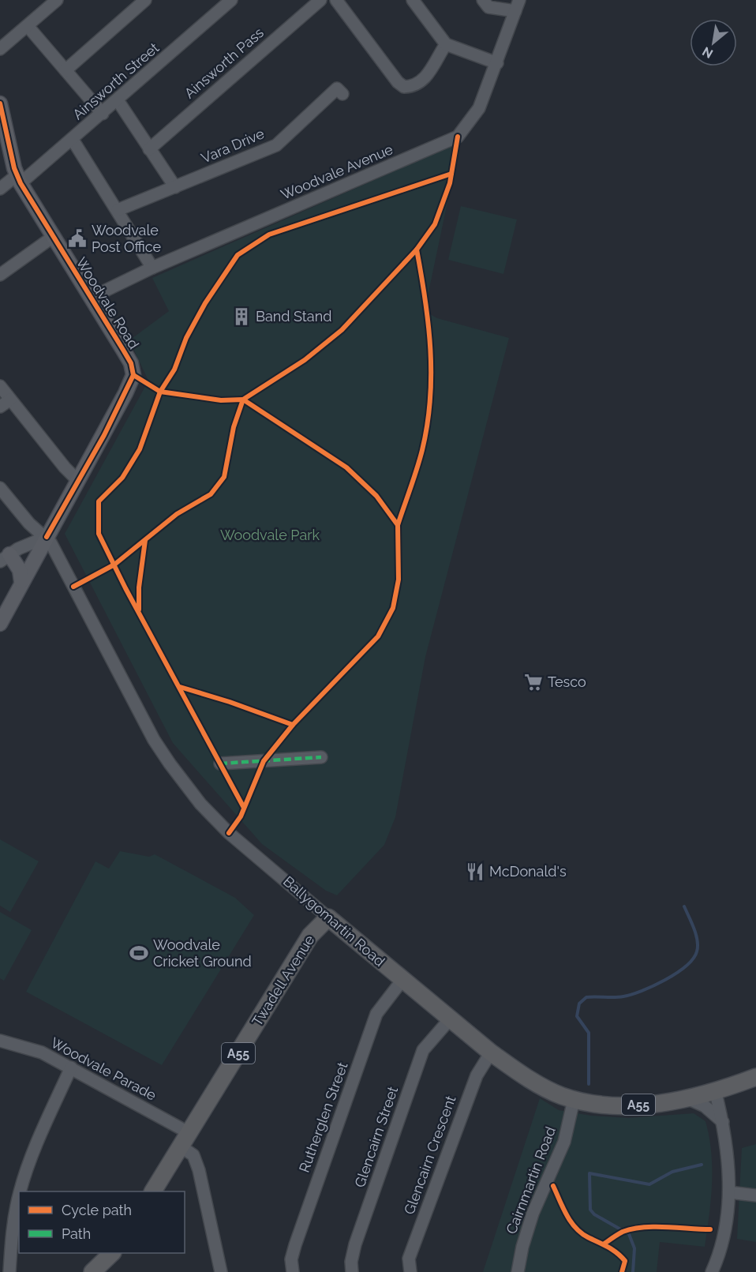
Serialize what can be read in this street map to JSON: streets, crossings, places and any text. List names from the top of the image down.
{
  "streets": {
    "highway": ["Ballygomartin Road", "Twadell Avenue", "A55"],
    "main road": ["Woodvale Road"],
    "street": [
      "Ainsworth Pass",
      "Ainsworth Street",
      "Vara Drive",
      "Woodvale Avenue",
      "Woodvale Parade",
      "Rutherglen Street",
      "Glencairn Street",
      "Glencairn Crescent",
      "Cairnmartin Road"
    ]
  },
  "crossings": [
    ["Ainsworth Street", "Woodvale Road"],
    ["Woodvale Avenue", "Woodvale Road"],
    ["Woodvale Road", "Ballygomartin Road"],
    ["Ballygomartin Road", "Twadell Avenue"],
    ["Ballygomartin Road", "Rutherglen Street"],
    ["Ballygomartin Road", "Glencairn Street"],
    ["Ballygomartin Road", "Glencairn Crescent"],
    ["Ballygomartin Road", "Cairnmartin Road"],
    ["Twadell Avenue", "Woodvale Parade"]
  ],
  "parks": ["Woodvale Park"],
  "places": {
    "public building": ["Woodvale Post Office"],
    "building": ["Band Stand"],
    "supermarket": ["Tesco"],
    "restaurant": ["McDonald's"],
    "sports": ["Woodvale Cricket Ground"]
  },
  "legend": ["Cycle path", "Path"],
  "north": "bottom left"
}
